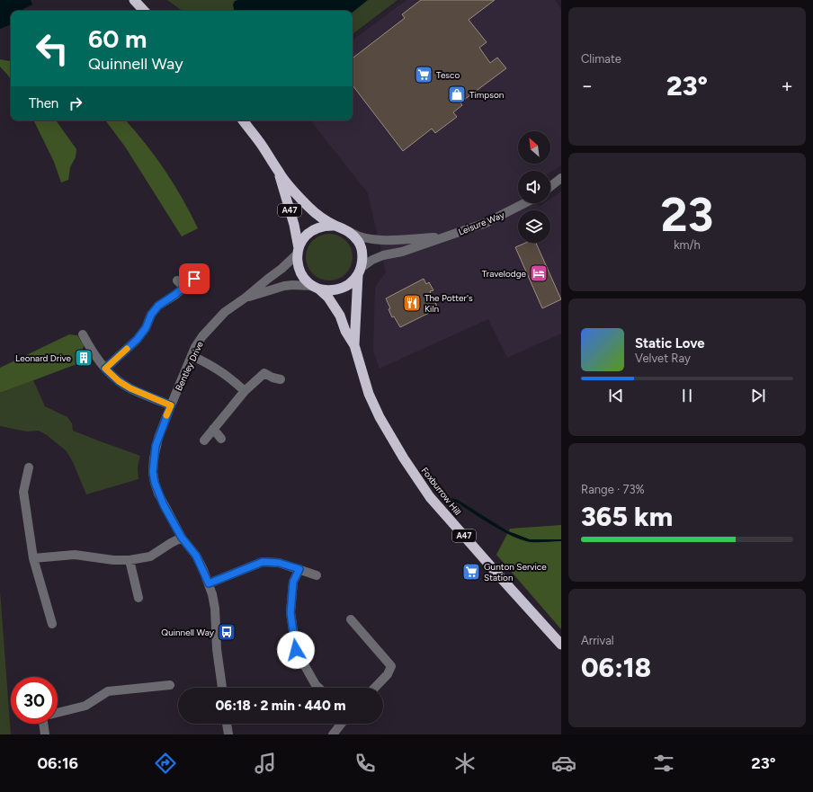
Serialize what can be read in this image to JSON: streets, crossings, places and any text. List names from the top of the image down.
{
  "streets": {
    "highway": ["A47", "Foxburrow Hill"],
    "street": ["Leisure Way", "Bentley Drive"]
  },
  "crossings": [
    ["A47", "Leisure Way"],
    ["A47", "Bentley Drive"],
    ["A47", "Foxburrow Hill"],
    ["Leisure Way", "Bentley Drive"],
    ["Leisure Way", "Foxburrow Hill"],
    ["Bentley Drive", "Foxburrow Hill"]
  ],
  "places": {
    "supermarket": ["Tesco", "Gunton Service Station"],
    "shop": ["Timpson"],
    "hotel": ["Travelodge"],
    "restaurant": ["The Potter's Kiln"],
    "building": ["Leonard Drive"],
    "bus stop": ["Quinnell Way"]
  },
  "north": "top left",
  "page": {
    "tile": [
      "Climate",
      ["23", "km/h"],
      ["Range · 73%", "365 km"],
      ["Arrival", "06:18"]
    ],
    "turn": ["60 m", "Quinnell Way"],
    "heat": ["−", "23°", "+"],
    "then": "Then",
    "song": ["Static Love", "Velvet Ray"],
    "limit": "30",
    "trip": "06:18 · 2 min · 440 m",
    "tabs": ["06:16", "23°"]
  }
}
